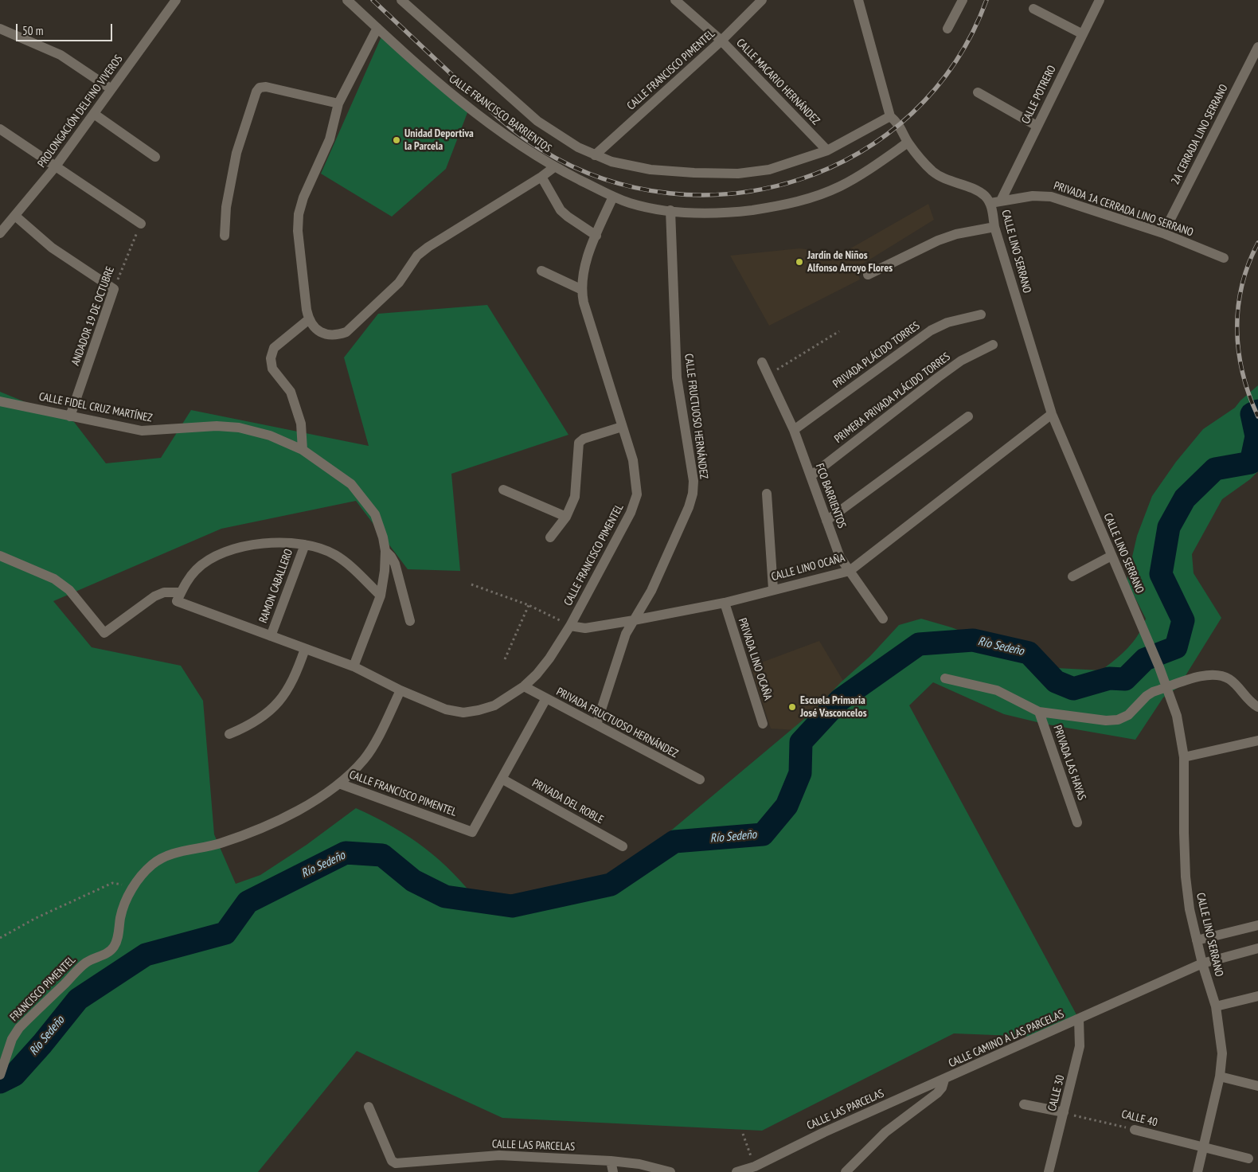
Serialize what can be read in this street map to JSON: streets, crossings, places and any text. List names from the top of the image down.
{
  "streets": {
    "street": [
      "CALLE FRANCISCO PIMENTEL",
      "CALLE MACARIO HERNÁNDEZ",
      "CALLE POTRERO",
      "PROLONGACIÓN DELFINO VIVEROS",
      "CALLE FRANCISCO BARRIENTOS",
      "2A CERRADA LINO SERRANO",
      "PRIVADA 1A CERRADA LINO SERRANO",
      "CALLE LINO SERRANO",
      "ANDADOR 19 DE OCTUBRE",
      "PRIVADA PLÁCIDO TORRES",
      "PRIMERA PRIVADA PLÁCIDO TORRES",
      "CALLE FIDEL CRUZ MARTÍNEZ",
      "CALLE FRUCTUOSO HERNÁNDEZ",
      "FCO BARRIENTOS",
      "CALLE LINO OCAÑA",
      "RAMON CABALLERO",
      "PRIVADA LINO OCAÑA",
      "PRIVADA FRUCTUOSO HERNÁNDEZ",
      "PRIVADA LAS HAYAS",
      "PRIVADA DEL ROBLE",
      "FRANCISCO PIMENTEL",
      "CALLE CAMINO A LAS PARCELAS",
      "CALLE 30",
      "CALLE LAS PARCELAS",
      "CALLE 40"
    ]
  },
  "crossings": [
    ["CALLE FRANCISCO PIMENTEL", "CALLE MACARIO HERNÁNDEZ"],
    ["CALLE FRANCISCO PIMENTEL", "CALLE FRANCISCO BARRIENTOS"],
    ["CALLE FRANCISCO PIMENTEL", "CALLE LINO OCAÑA"],
    ["CALLE FRANCISCO PIMENTEL", "RAMON CABALLERO"],
    ["CALLE FRANCISCO PIMENTEL", "PRIVADA FRUCTUOSO HERNÁNDEZ"],
    ["CALLE FRANCISCO PIMENTEL", "PRIVADA DEL ROBLE"],
    ["CALLE FRANCISCO PIMENTEL", "FRANCISCO PIMENTEL"],
    ["CALLE MACARIO HERNÁNDEZ", "CALLE FRANCISCO BARRIENTOS"],
    ["CALLE POTRERO", "PRIVADA 1A CERRADA LINO SERRANO"],
    ["CALLE FRANCISCO BARRIENTOS", "CALLE LINO SERRANO"],
    ["CALLE FRANCISCO BARRIENTOS", "CALLE FRUCTUOSO HERNÁNDEZ"],
    ["2A CERRADA LINO SERRANO", "PRIVADA 1A CERRADA LINO SERRANO"],
    ["PRIVADA 1A CERRADA LINO SERRANO", "CALLE LINO SERRANO"],
    ["CALLE LINO SERRANO", "CALLE LINO OCAÑA"],
    ["CALLE LINO SERRANO", "PRIVADA LAS HAYAS"],
    ["CALLE LINO SERRANO", "CALLE CAMINO A LAS PARCELAS"],
    ["CALLE LINO SERRANO", "CALLE 40"],
    ["ANDADOR 19 DE OCTUBRE", "CALLE FIDEL CRUZ MARTÍNEZ"],
    ["PRIVADA PLÁCIDO TORRES", "FCO BARRIENTOS"],
    ["PRIMERA PRIVADA PLÁCIDO TORRES", "FCO BARRIENTOS"],
    ["CALLE FRUCTUOSO HERNÁNDEZ", "CALLE LINO OCAÑA"],
    ["CALLE FRUCTUOSO HERNÁNDEZ", "PRIVADA FRUCTUOSO HERNÁNDEZ"],
    ["FCO BARRIENTOS", "CALLE LINO OCAÑA"],
    ["CALLE LINO OCAÑA", "PRIVADA LINO OCAÑA"],
    ["CALLE CAMINO A LAS PARCELAS", "CALLE 30"],
    ["CALLE CAMINO A LAS PARCELAS", "CALLE LAS PARCELAS"],
    ["CALLE 30", "CALLE 40"]
  ],
  "water": ["Río Sedeño"],
  "places": ["Unidad Deportiva la Parcela", "Jardín de Niños Alfonso Arroyo Flores", "Escuela Primaria José Vasconcelos"],
  "scale_bar": "50 m"
}
